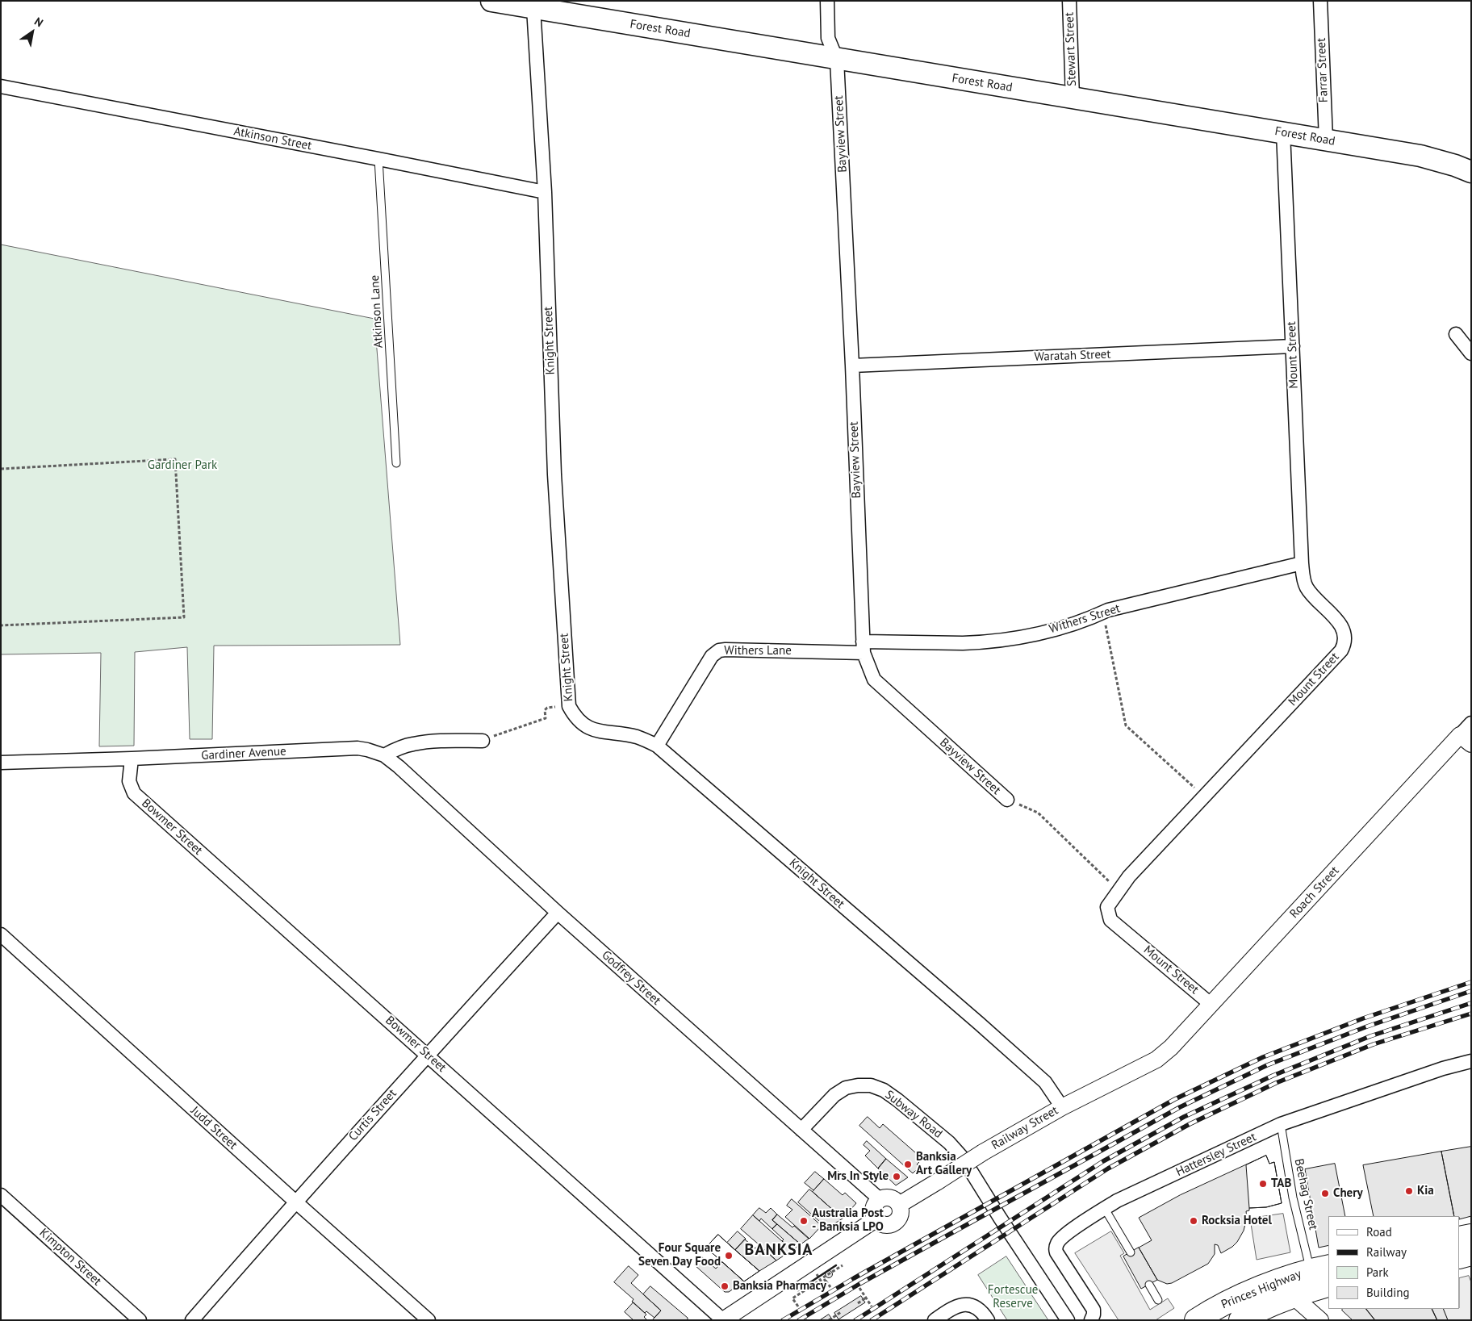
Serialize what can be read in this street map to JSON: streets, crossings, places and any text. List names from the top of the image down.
{
  "streets": {
    "highway": ["Princes Highway"],
    "main road": ["Forest Road"],
    "street": [
      "Stewart Street",
      "Farrar Street",
      "Bayview Street",
      "Atkinson Street",
      "Knight Street",
      "Mount Street",
      "Waratah Street",
      "Withers Street",
      "Withers Lane",
      "Gardiner Avenue",
      "Bowmer Street",
      "Roach Street",
      "Godfrey Street",
      "Subway Road",
      "Curtis Street",
      "Judd Street",
      "Railway Street",
      "Hattersley Street",
      "Kimpton Street"
    ],
    "lane": ["Atkinson Lane", "Beehag Street"]
  },
  "crossings": [
    ["Forest Road", "Stewart Street"],
    ["Forest Road", "Farrar Street"],
    ["Forest Road", "Bayview Street"],
    ["Forest Road", "Knight Street"],
    ["Forest Road", "Mount Street"],
    ["Bayview Street", "Waratah Street"],
    ["Bayview Street", "Withers Street"],
    ["Bayview Street", "Withers Lane"],
    ["Atkinson Street", "Atkinson Lane"],
    ["Atkinson Street", "Knight Street"],
    ["Knight Street", "Withers Lane"],
    ["Knight Street", "Railway Street"],
    ["Mount Street", "Waratah Street"],
    ["Mount Street", "Withers Street"],
    ["Mount Street", "Roach Street"],
    ["Withers Street", "Withers Lane"],
    ["Gardiner Avenue", "Bowmer Street"],
    ["Gardiner Avenue", "Godfrey Street"],
    ["Bowmer Street", "Curtis Street"],
    ["Roach Street", "Railway Street"],
    ["Godfrey Street", "Subway Road"],
    ["Godfrey Street", "Curtis Street"],
    ["Godfrey Street", "Railway Street"],
    ["Curtis Street", "Judd Street"],
    ["Hattersley Street", "Beehag Street"],
    ["Beehag Street", "Princes Highway"]
  ],
  "districts": ["BANKSIA"],
  "parks": ["Gardiner Park", "Fortescue Reserve"],
  "places": [
    "Banksia Art Gallery",
    "Mrs In Style",
    "TAB",
    "Kia",
    "Chery",
    "Australia Post - Banksia LPO",
    "Rocksia Hotel",
    "Four Square Seven Day Food",
    "Banksia Pharmacy"
  ],
  "legend": [
    "Road",
    "Railway",
    "Park",
    "Building"
  ],
  "north": "top right"
}
